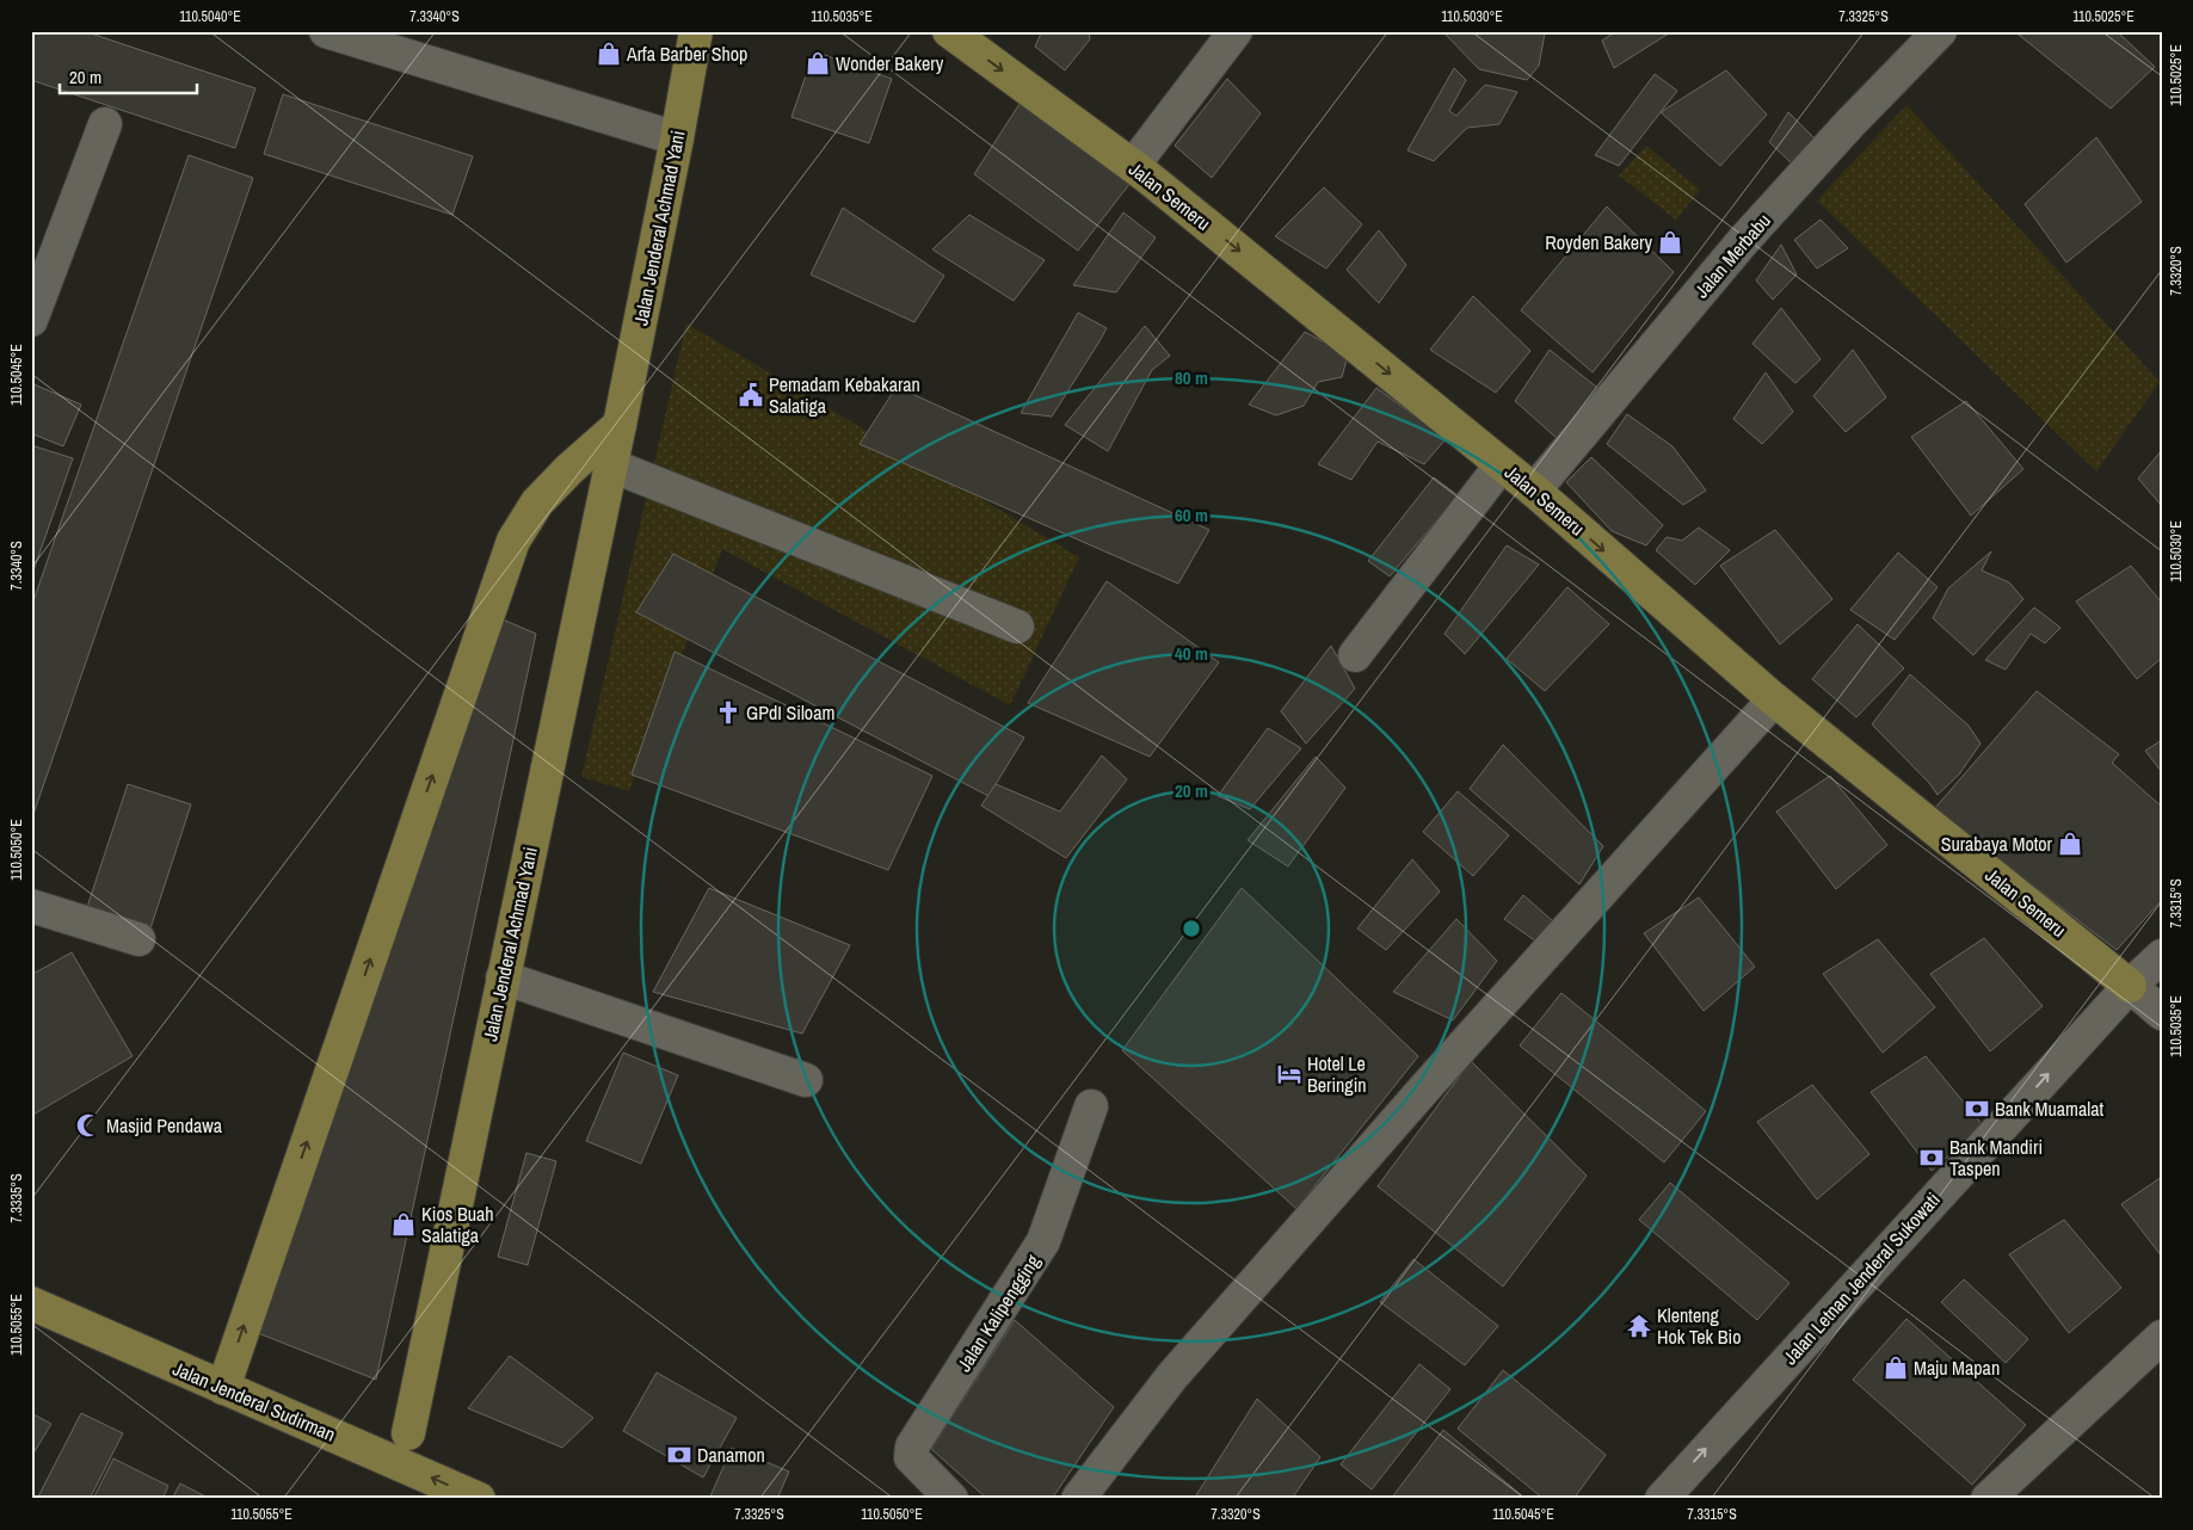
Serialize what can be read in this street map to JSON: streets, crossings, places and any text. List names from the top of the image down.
{
  "streets": {
    "main road": ["Jalan Semeru", "Jalan Jenderal Achmad Yani", "Jalan Jenderal Sudirman"],
    "street": ["Jalan Merbabu", "Jalan Letnan Jenderal Sukowati", "Jalan Kalipengging"]
  },
  "crossings": [
    ["Jalan Semeru", "Jalan Merbabu"],
    ["Jalan Semeru", "Jalan Letnan Jenderal Sukowati"],
    ["Jalan Jenderal Achmad Yani", "Jalan Jenderal Sudirman"]
  ],
  "one_way": ["Jalan Semeru"],
  "places": {
    "shop": [
      "Arfa Barber Shop",
      "Wonder Bakery",
      "Royden Bakery",
      "Surabaya Motor",
      "Kios Buah Salatiga",
      "Maju Mapan"
    ],
    "public building": ["Pemadam Kebakaran Salatiga"],
    "church": ["GPdI Siloam"],
    "hotel": ["Hotel Le Beringin"],
    "bank": ["Bank Muamalat", "Bank Mandiri Taspen", "Danamon"],
    "mosque": ["Masjid Pendawa"],
    "temple": ["Klenteng Hok Tek Bio"]
  },
  "scale_bar": "20 m",
  "coordinates": [
    "110.5040°E",
    "7.3340°S",
    "110.5035°E",
    "110.5030°E",
    "7.3325°S",
    "110.5025°E",
    "7.3320°S",
    "110.5045°E",
    "110.5050°E",
    "7.3315°S",
    "7.3335°S",
    "110.5055°E"
  ],
  "rings": [
    "80 m",
    "60 m",
    "40 m",
    "20 m"
  ]
}
